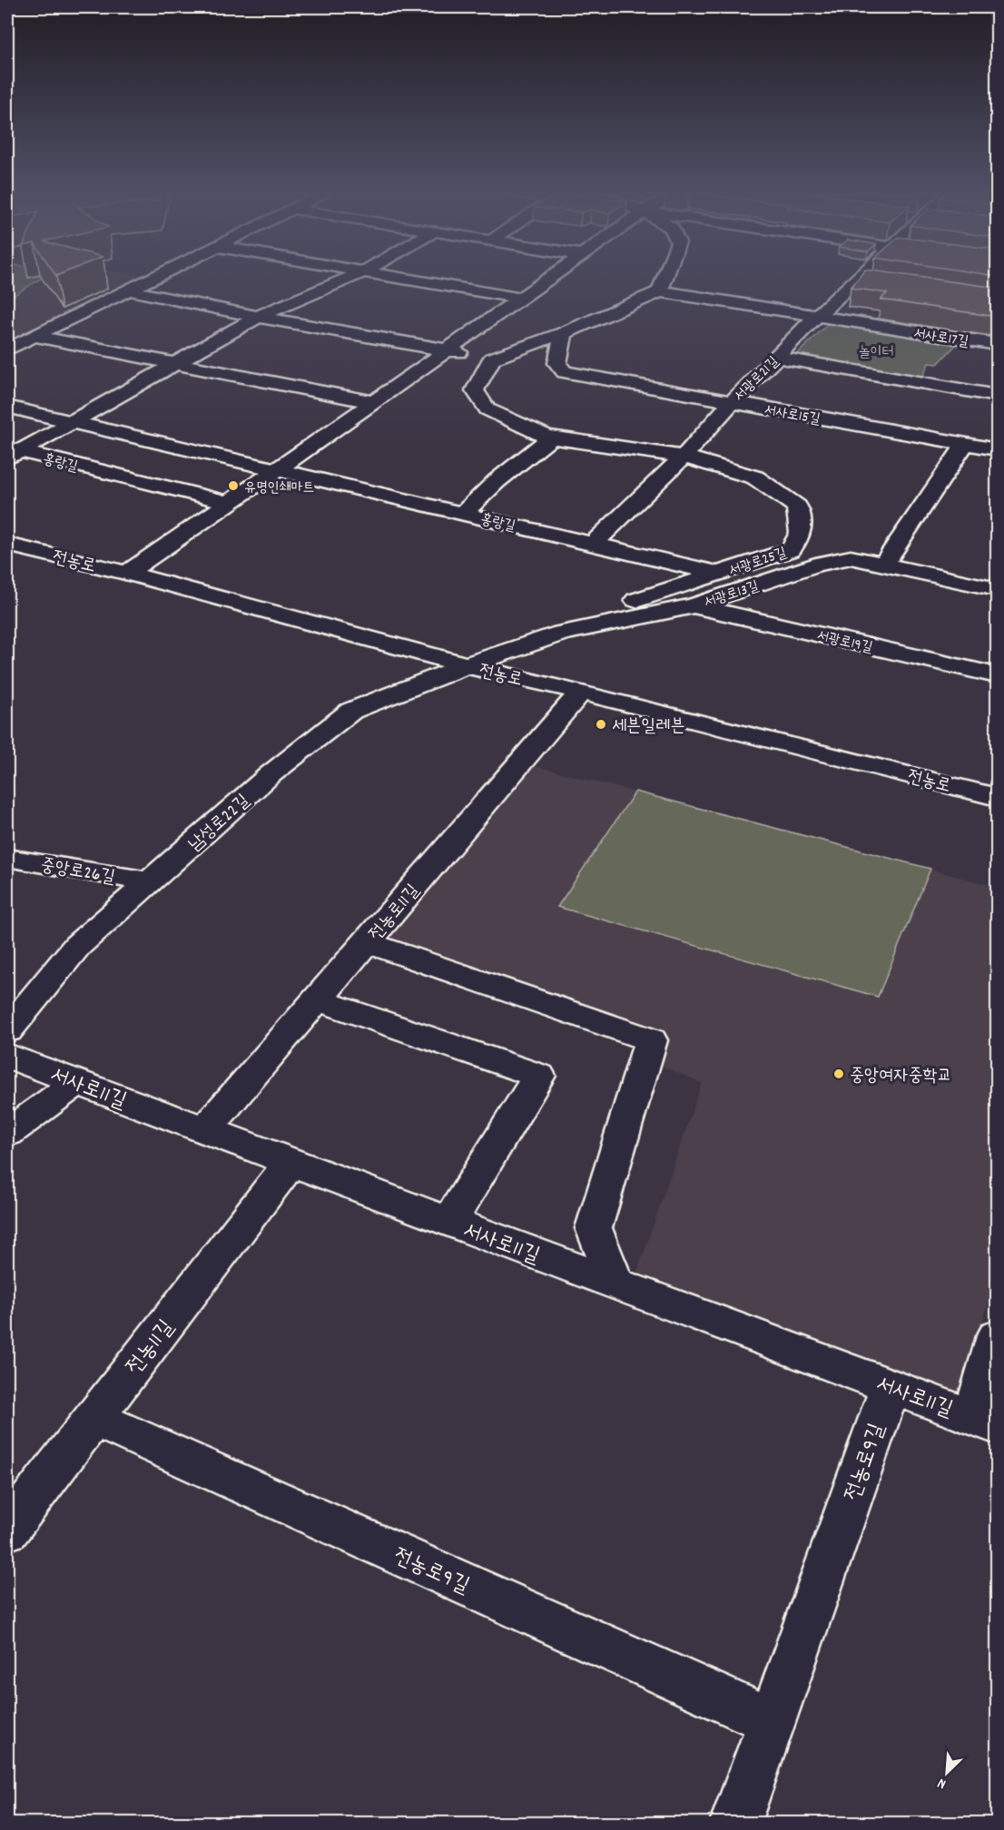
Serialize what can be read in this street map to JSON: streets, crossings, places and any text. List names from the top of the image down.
{
  "streets": {
    "street": [
      "서사로17길",
      "서광로21길",
      "서사로15길",
      "홍랑길",
      "전농로",
      "서광로25길",
      "서광로13길",
      "서광로19길",
      "남성로22길",
      "중앙로26길",
      "전농로11길",
      "서사로11길",
      "전농11길",
      "전농로9길"
    ]
  },
  "crossings": [
    ["서사로17길", "서광로21길"],
    ["서광로21길", "서사로15길"],
    ["서광로21길", "홍랑길"],
    ["서광로21길", "서광로25길"],
    ["홍랑길", "서광로25길"],
    ["전농로", "서광로13길"],
    ["전농로", "남성로22길"],
    ["전농로", "전농로11길"],
    ["서광로25길", "서광로13길"],
    ["서광로13길", "서광로19길"],
    ["서광로13길", "남성로22길"],
    ["남성로22길", "중앙로26길"],
    ["전농로11길", "서사로11길"],
    ["서사로11길", "전농11길"],
    ["서사로11길", "전농로9길"],
    ["전농11길", "전농로9길"]
  ],
  "parks": ["놀이터"],
  "places": ["유명인쇄마트", "세븐일레븐", "중앙여자중학교"],
  "north": "bottom left"
}
